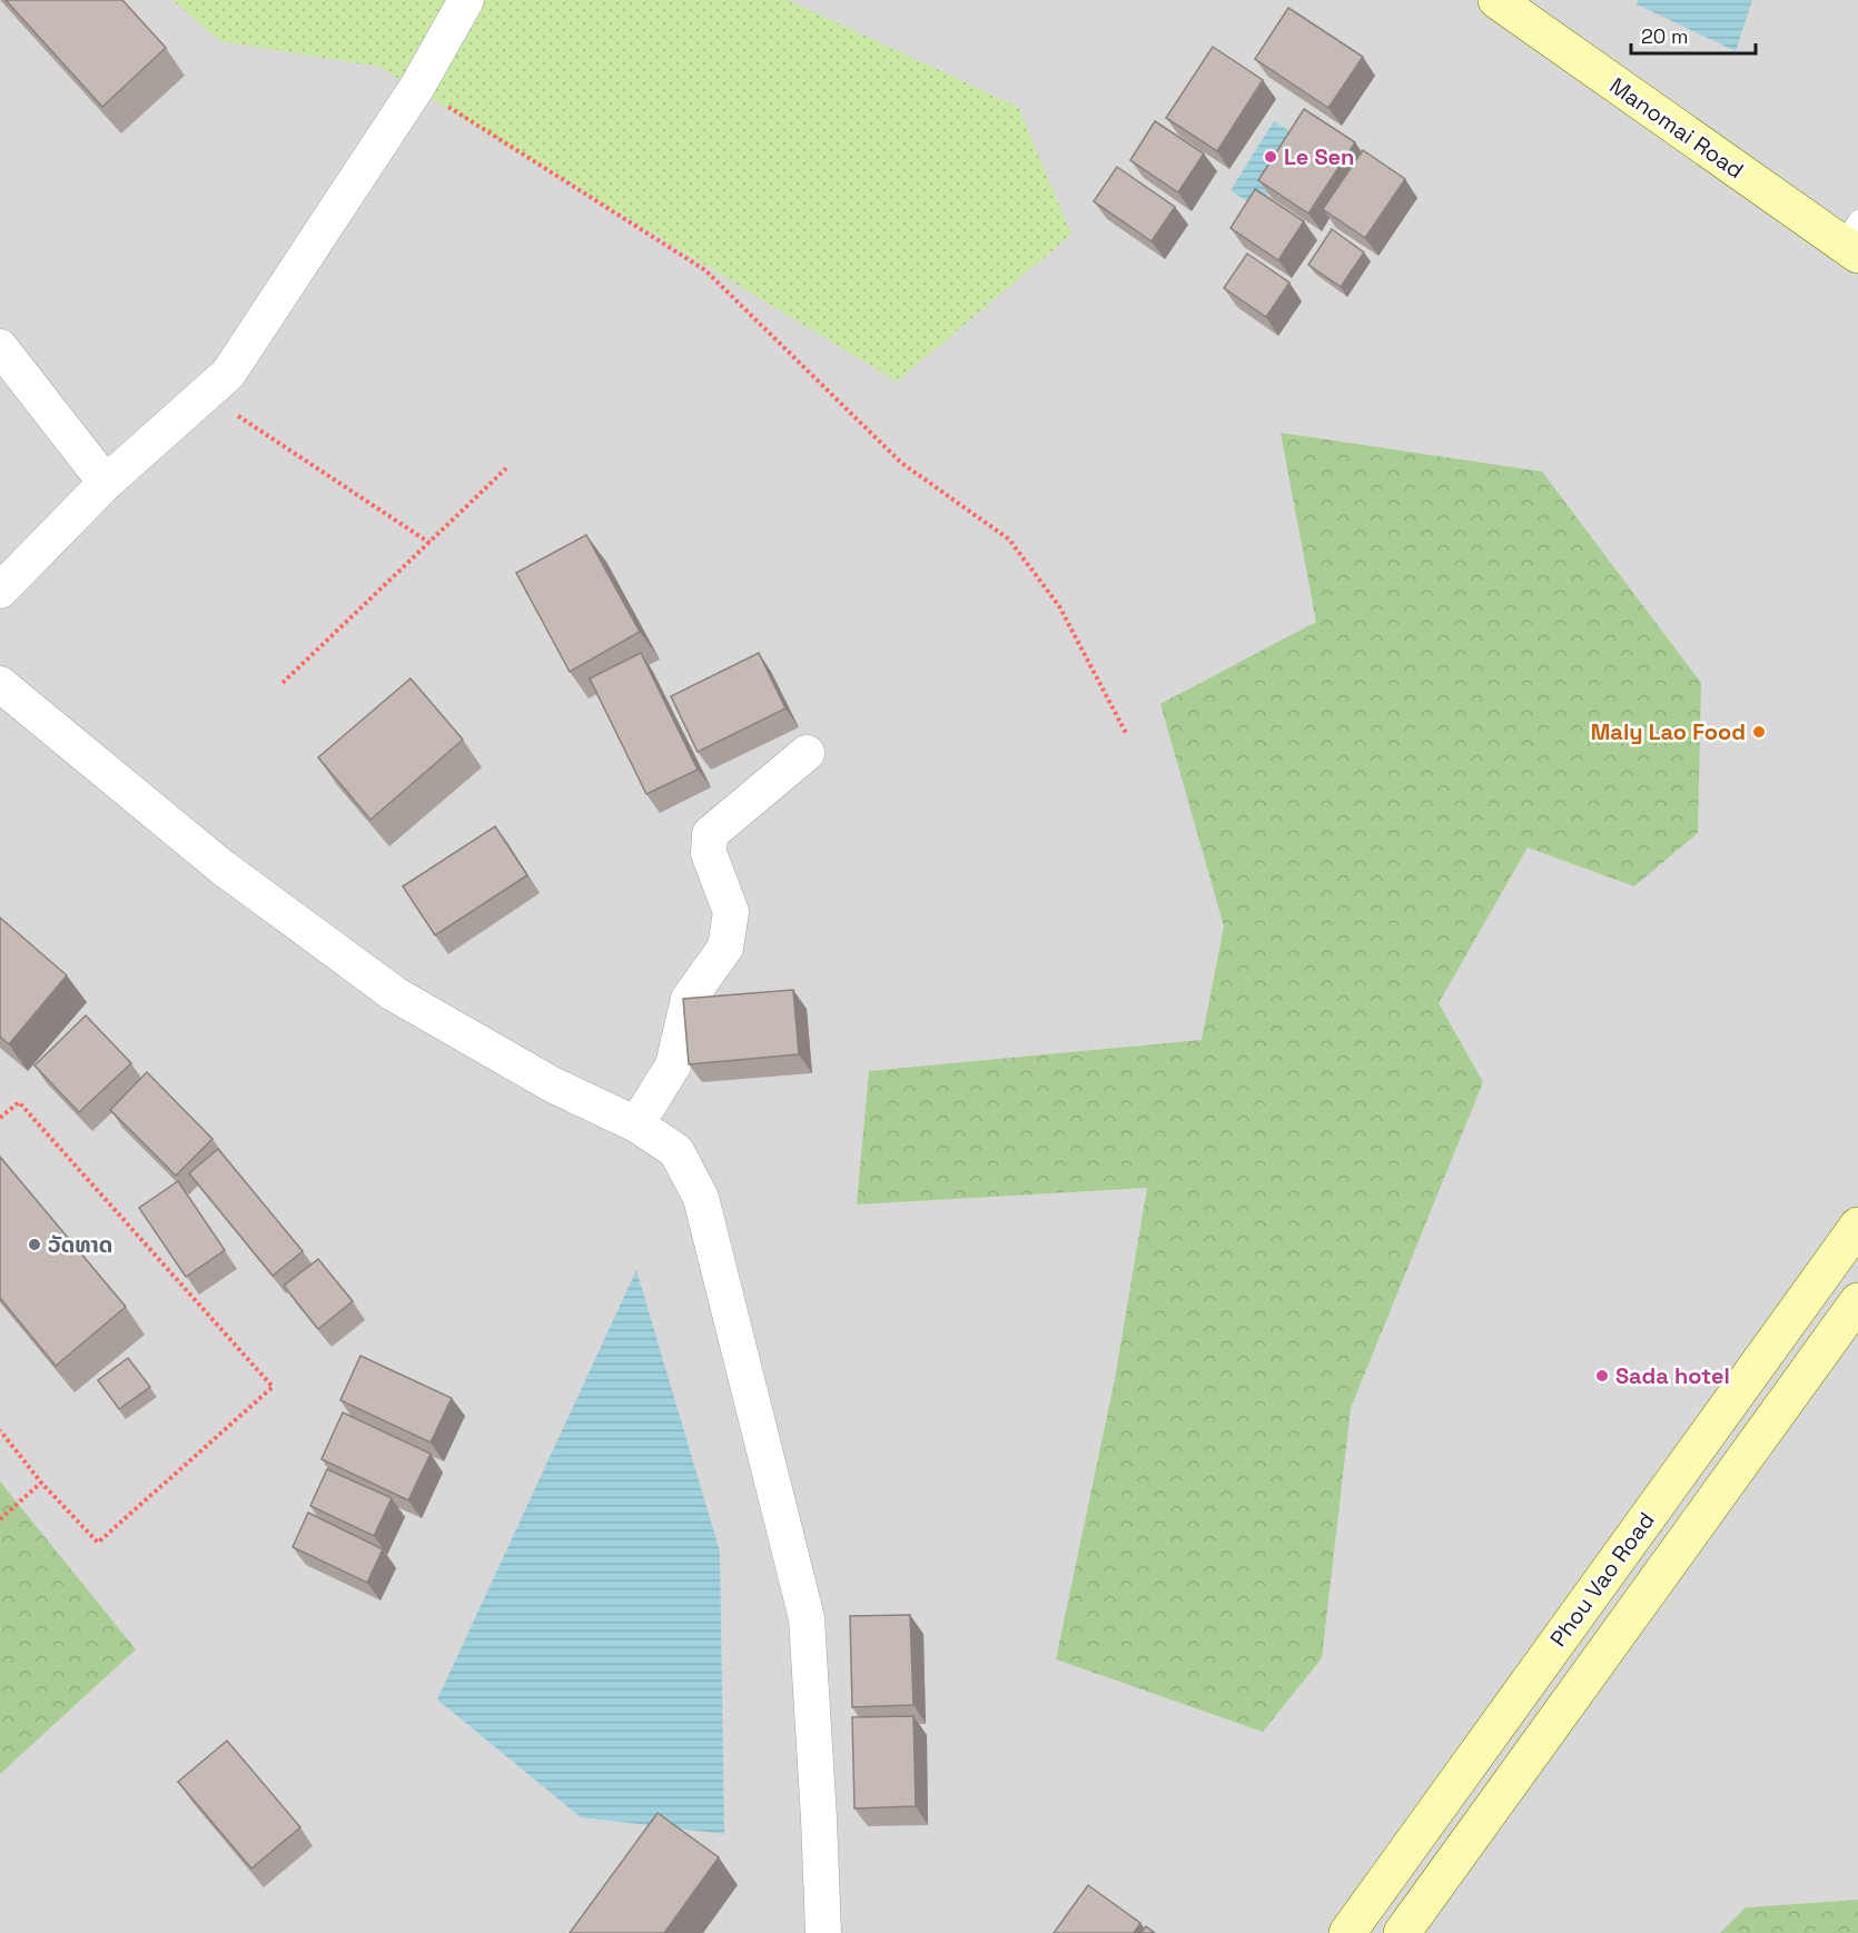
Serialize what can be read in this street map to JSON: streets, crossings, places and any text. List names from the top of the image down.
{
  "streets": {
    "street": ["Manomai Road", "Phou Vao Road"]
  },
  "places": [
    "Le Sen",
    "Maly Lao Food",
    "ວັດທາດ",
    "Sada hotel"
  ],
  "scale_bar": "20 m"
}
